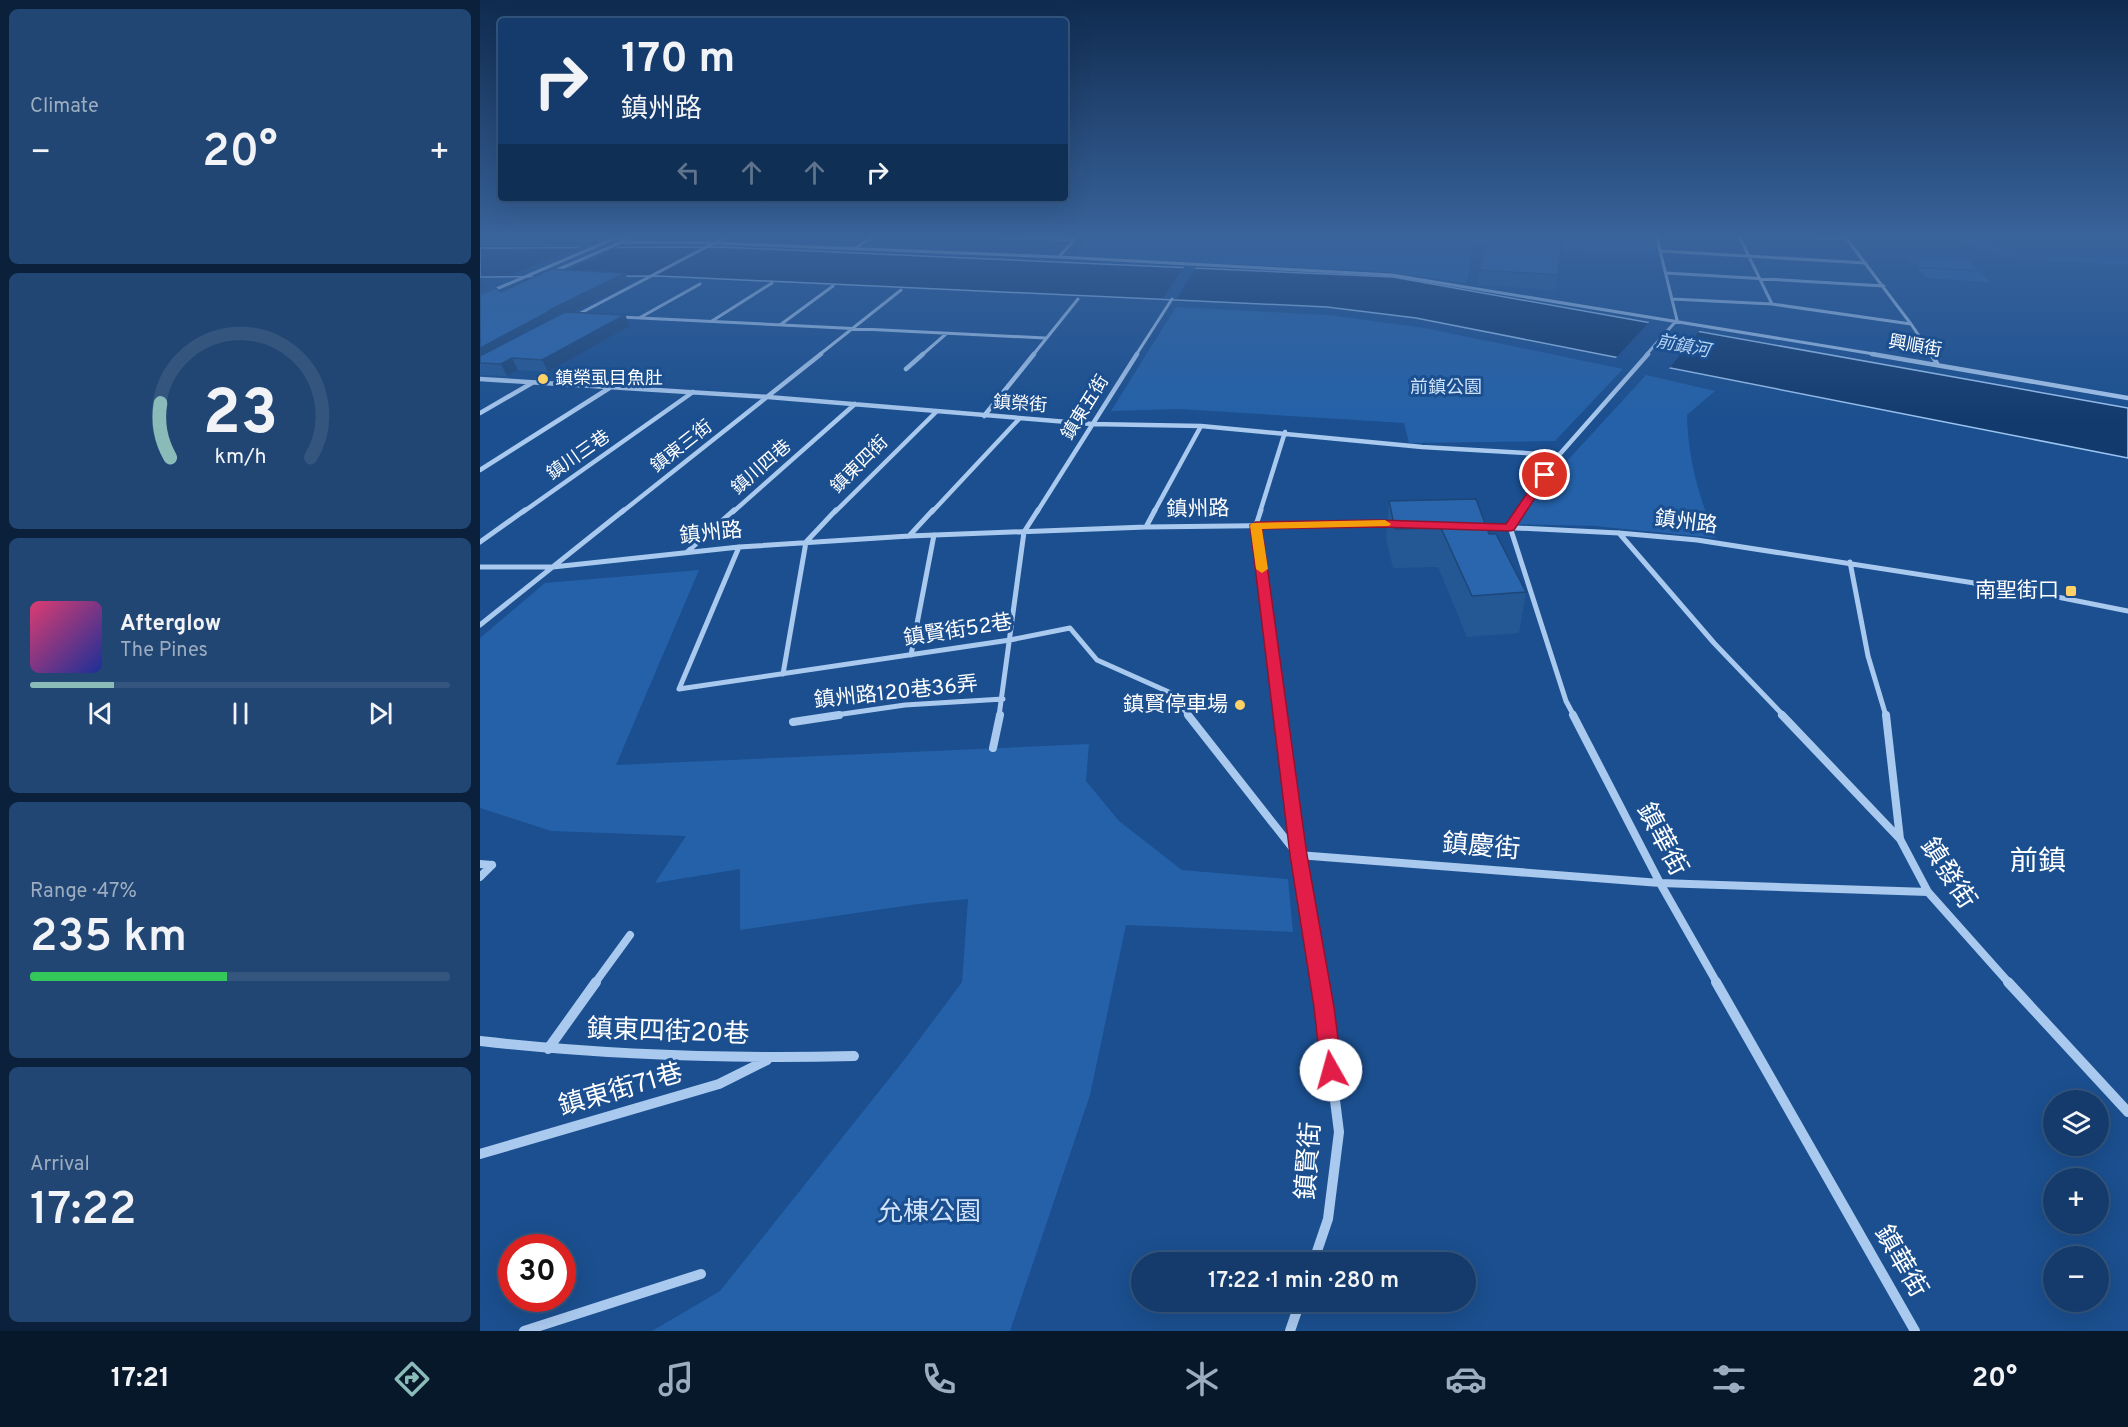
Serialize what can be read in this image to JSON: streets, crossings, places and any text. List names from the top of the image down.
{
  "streets": {
    "street": [
      "興順街",
      "鎮榮街",
      "鎮東五街",
      "鎮東三街",
      "鎮川三巷",
      "鎮東四街",
      "鎮川四巷",
      "鎮州路",
      "鎮賢街52巷",
      "鎮州路120巷36弄",
      "鎮華街",
      "鎮慶街",
      "鎮發街",
      "鎮東四街20巷",
      "鎮東街71巷",
      "鎮賢街"
    ]
  },
  "crossings": [
    ["鎮榮街", "鎮東五街"],
    ["鎮榮街", "鎮東三街"],
    ["鎮榮街", "鎮川三巷"],
    ["鎮榮街", "鎮東四街"],
    ["鎮榮街", "鎮川四巷"],
    ["鎮東五街", "鎮州路"],
    ["鎮東三街", "鎮州路"],
    ["鎮東四街", "鎮州路"],
    ["鎮川四巷", "鎮州路"],
    ["鎮州路", "鎮賢街52巷"],
    ["鎮州路", "鎮華街"],
    ["鎮州路", "鎮發街"],
    ["鎮州路", "鎮賢街"],
    ["鎮賢街52巷", "鎮慶街"],
    ["鎮賢街52巷", "鎮賢街"],
    ["鎮華街", "鎮慶街"],
    ["鎮慶街", "鎮發街"],
    ["鎮慶街", "鎮賢街"],
    ["鎮東四街20巷", "鎮東街71巷"]
  ],
  "districts": ["前鎮"],
  "water": ["前鎮河"],
  "parks": ["前鎮公園", "允棟公園"],
  "places": {
    "other": ["鎮榮虱目魚肚", "鎮賢停車場"],
    "transit": ["南聖街口"]
  },
  "page": {
    "tile": [
      "Climate",
      ["Range · 47%", "235 km"],
      ["Arrival", "17:22"]
    ],
    "turn": ["170 m", "鎮州路"],
    "heat": ["−", "20°", "+"],
    "song": ["Afterglow", "The Pines"],
    "map_buttons": ["+", "−"],
    "limit": "30",
    "trip": "17:22 · 1 min · 280 m",
    "tabs": ["17:21", "20°"],
    "gauge": ["23", "km/h"]
  }
}
